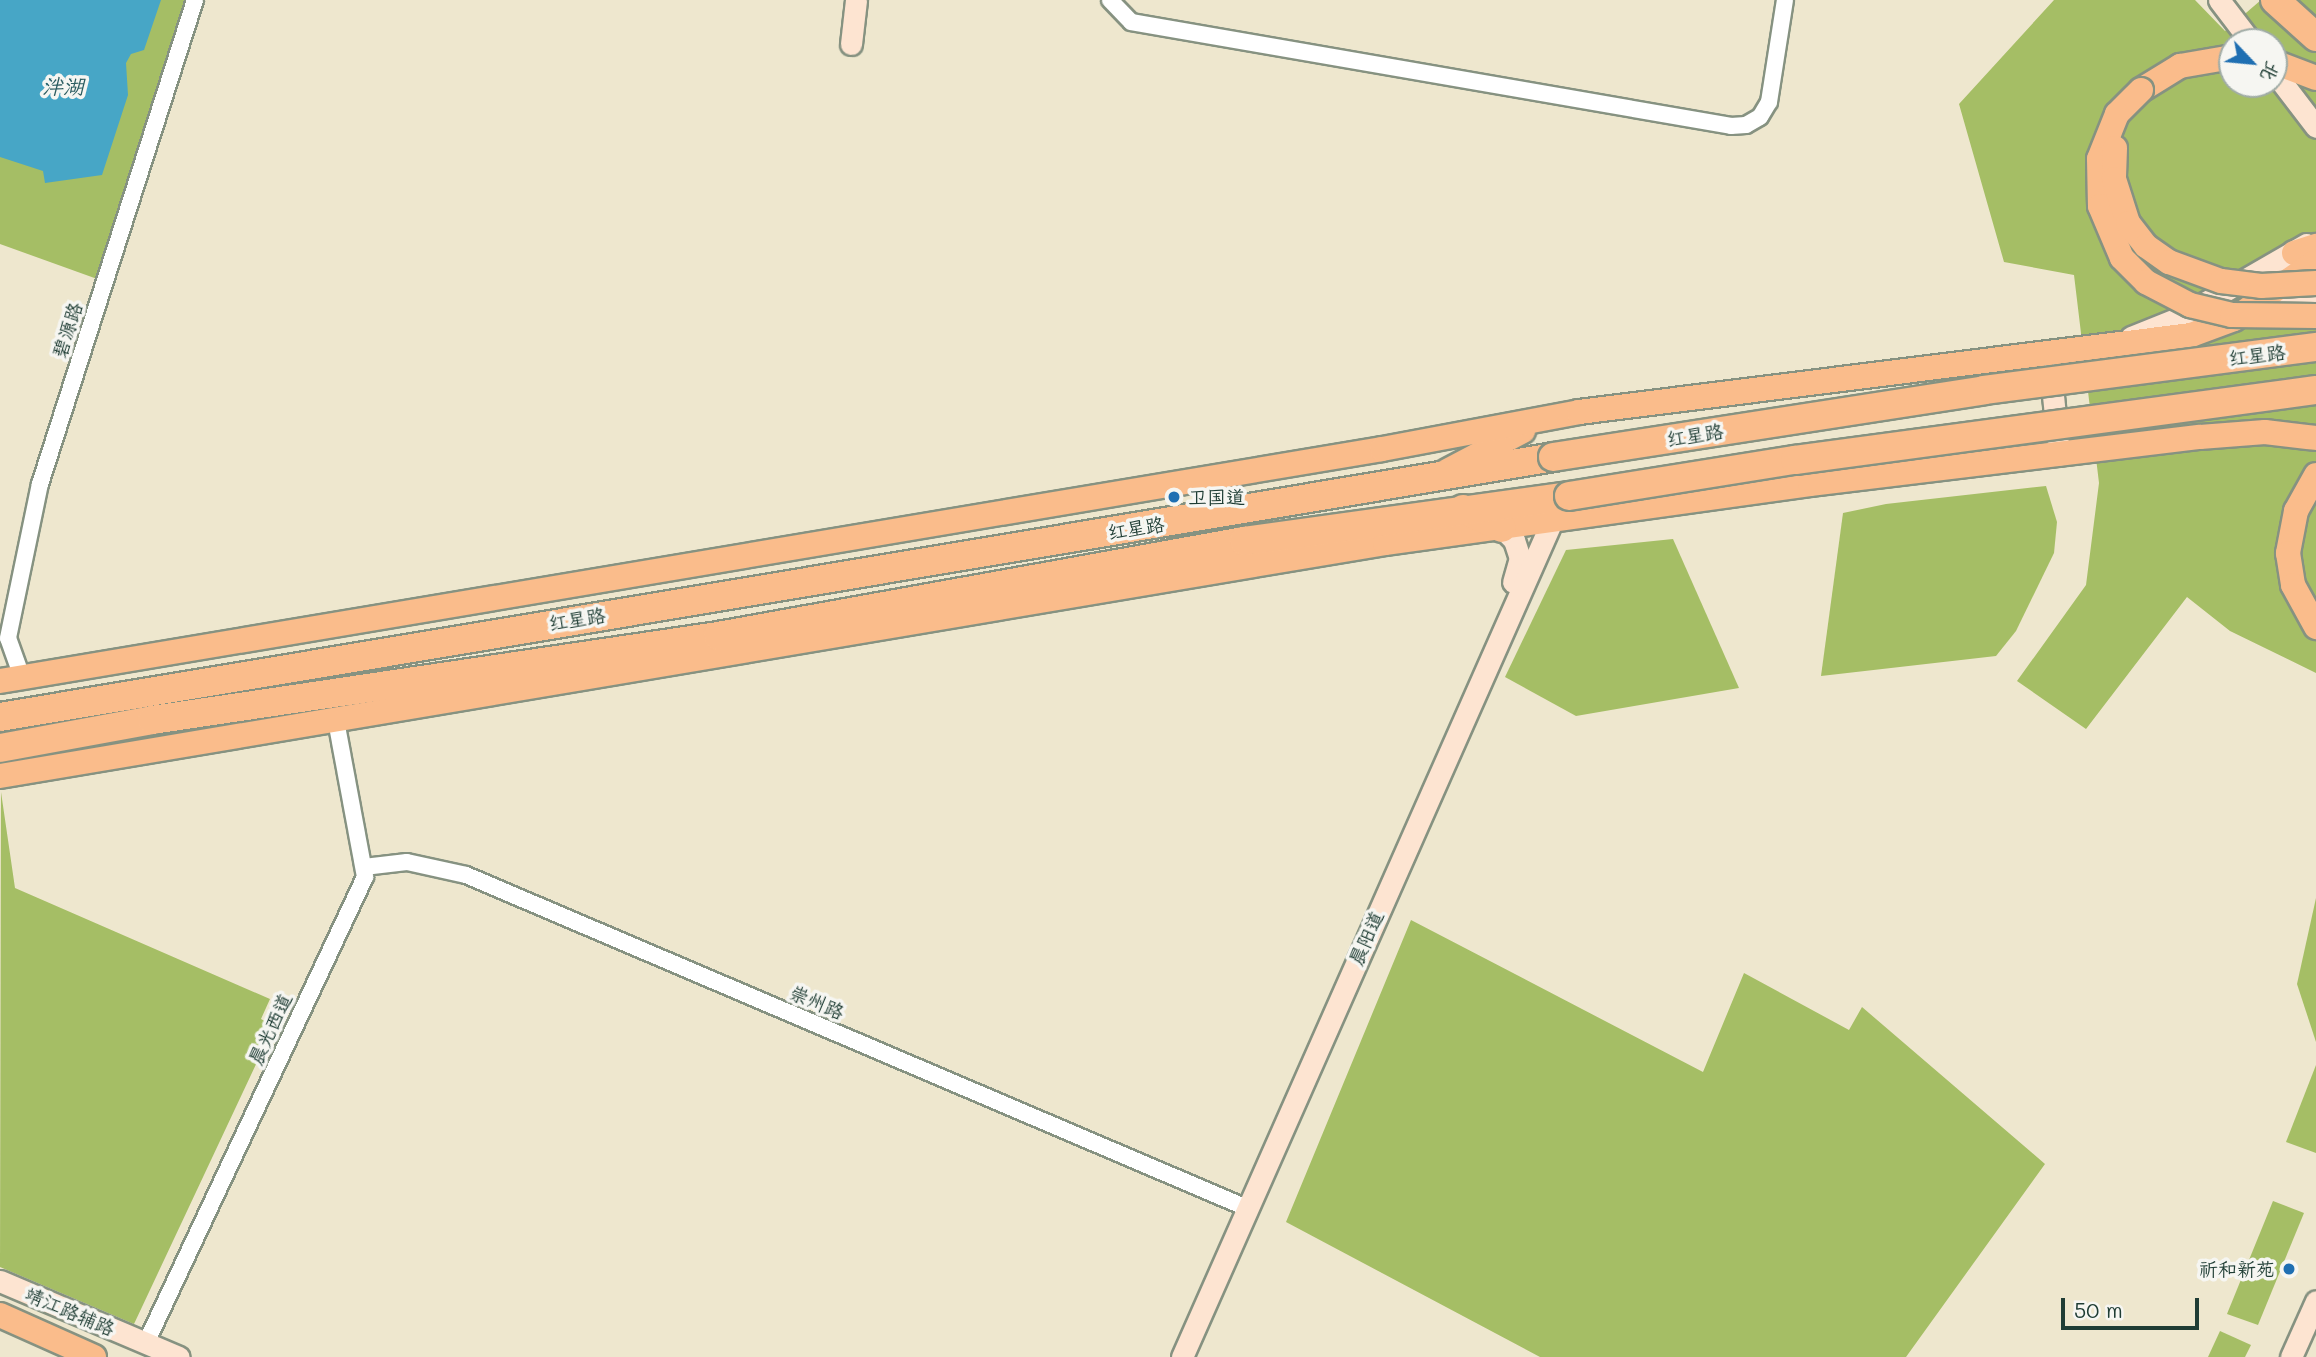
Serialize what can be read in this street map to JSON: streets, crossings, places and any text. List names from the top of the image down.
{
  "streets": {
    "highway": ["红星路"],
    "main road": ["晨阳道", "靖江路辅路"],
    "street": ["碧源路", "崇州路", "晨光西道"]
  },
  "crossings": [
    ["晨阳道", "崇州路"],
    ["崇州路", "晨光西道"],
    ["晨光西道", "靖江路辅路"]
  ],
  "water": ["泮湖"],
  "places": ["卫国道", "祈和新苑"],
  "scale_bar": "50 m",
  "north": "bottom right"
}
